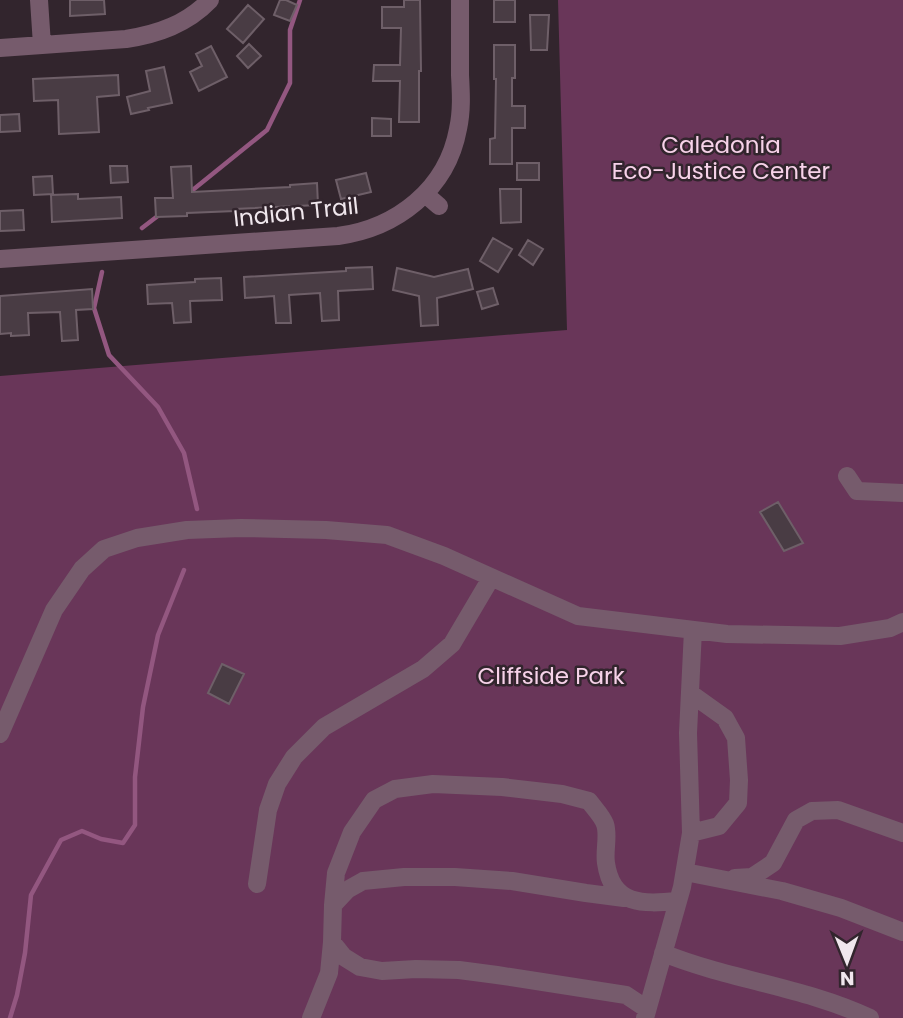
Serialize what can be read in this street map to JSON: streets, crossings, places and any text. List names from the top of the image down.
{
  "streets": {
    "street": ["Indian Trail"]
  },
  "parks": ["Caledonia Eco-Justice Center", "Cliffside Park"],
  "north": "bottom"
}
